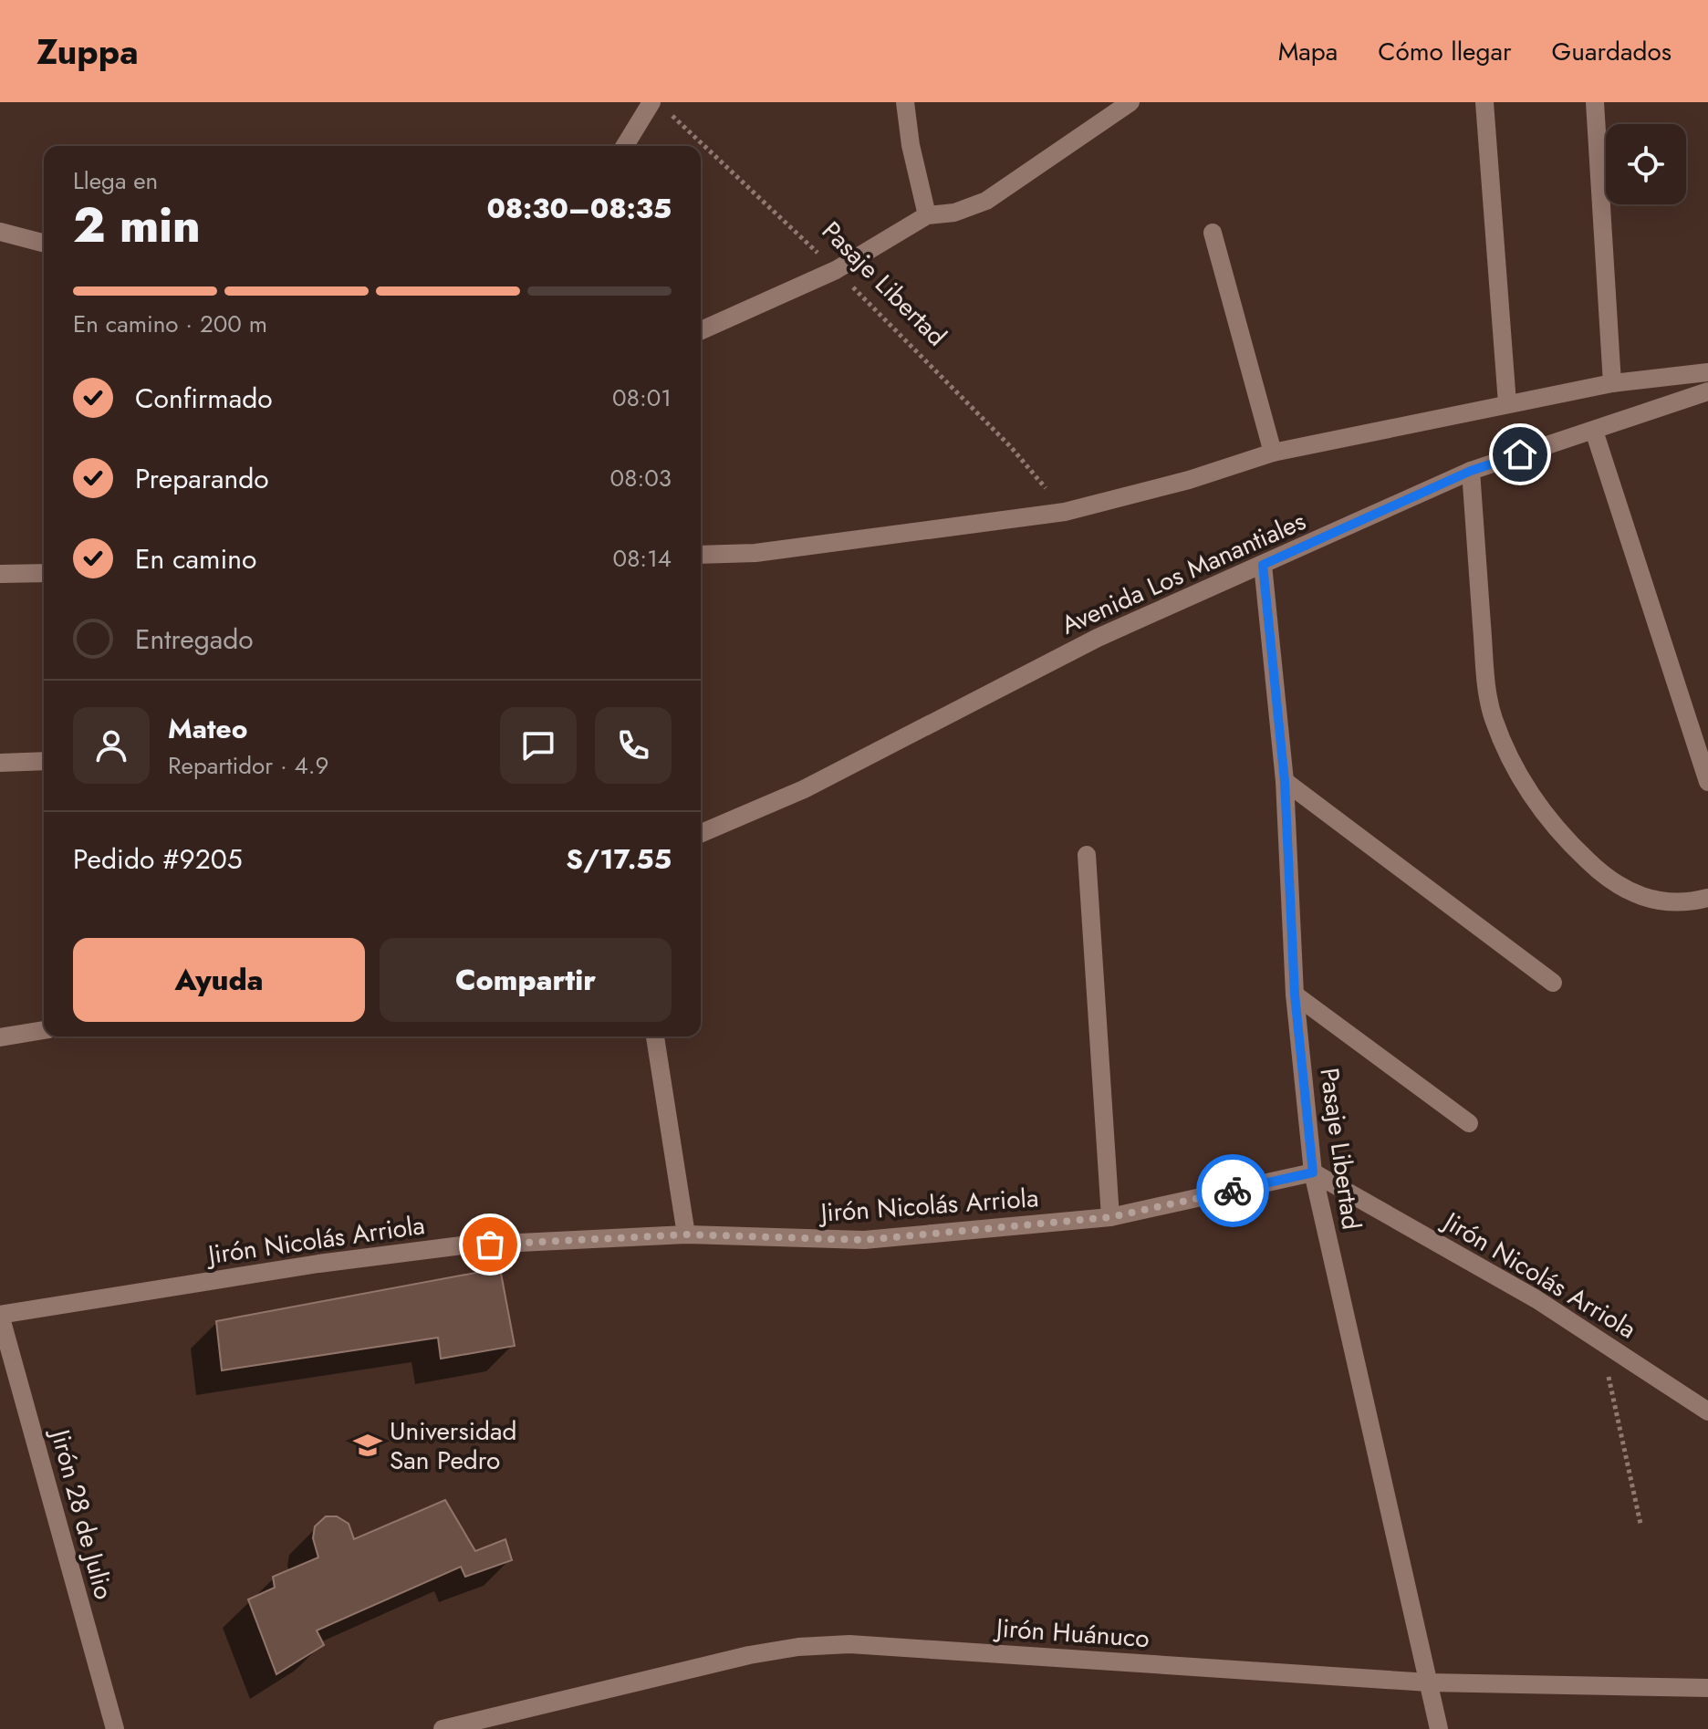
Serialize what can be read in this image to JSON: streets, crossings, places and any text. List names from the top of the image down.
{
  "streets": {
    "street": [
      "Pasaje Libertad",
      "Avenida Los Manantiales",
      "Jirón Nicolás Arriola",
      "Jirón 28 de Julio",
      "Jirón Huánuco"
    ]
  },
  "crossings": [
    ["Pasaje Libertad", "Avenida Los Manantiales"],
    ["Pasaje Libertad", "Jirón Nicolás Arriola"],
    ["Pasaje Libertad", "Jirón Huánuco"],
    ["Jirón Nicolás Arriola", "Jirón 28 de Julio"]
  ],
  "places": {
    "school or university": ["Universidad San Pedro"]
  },
  "page": {
    "header": "Zuppa",
    "nav": ["Mapa", "Cómo llegar", "Guardados"],
    "heading": ["2 min", "Llega en", "08:30–08:35"],
    "panel": [
      "Mateo",
      "Repartidor · 4.9",
      "Pedido #9205",
      "S/17.55"
    ],
    "bar": "En camino · 200 m",
    "list": [
      ["Confirmado", "08:01"],
      ["Preparando", "08:03"],
      ["En camino", "08:14"],
      "Entregado"
    ],
    "buttons": ["Ayuda", "Compartir"]
  }
}
